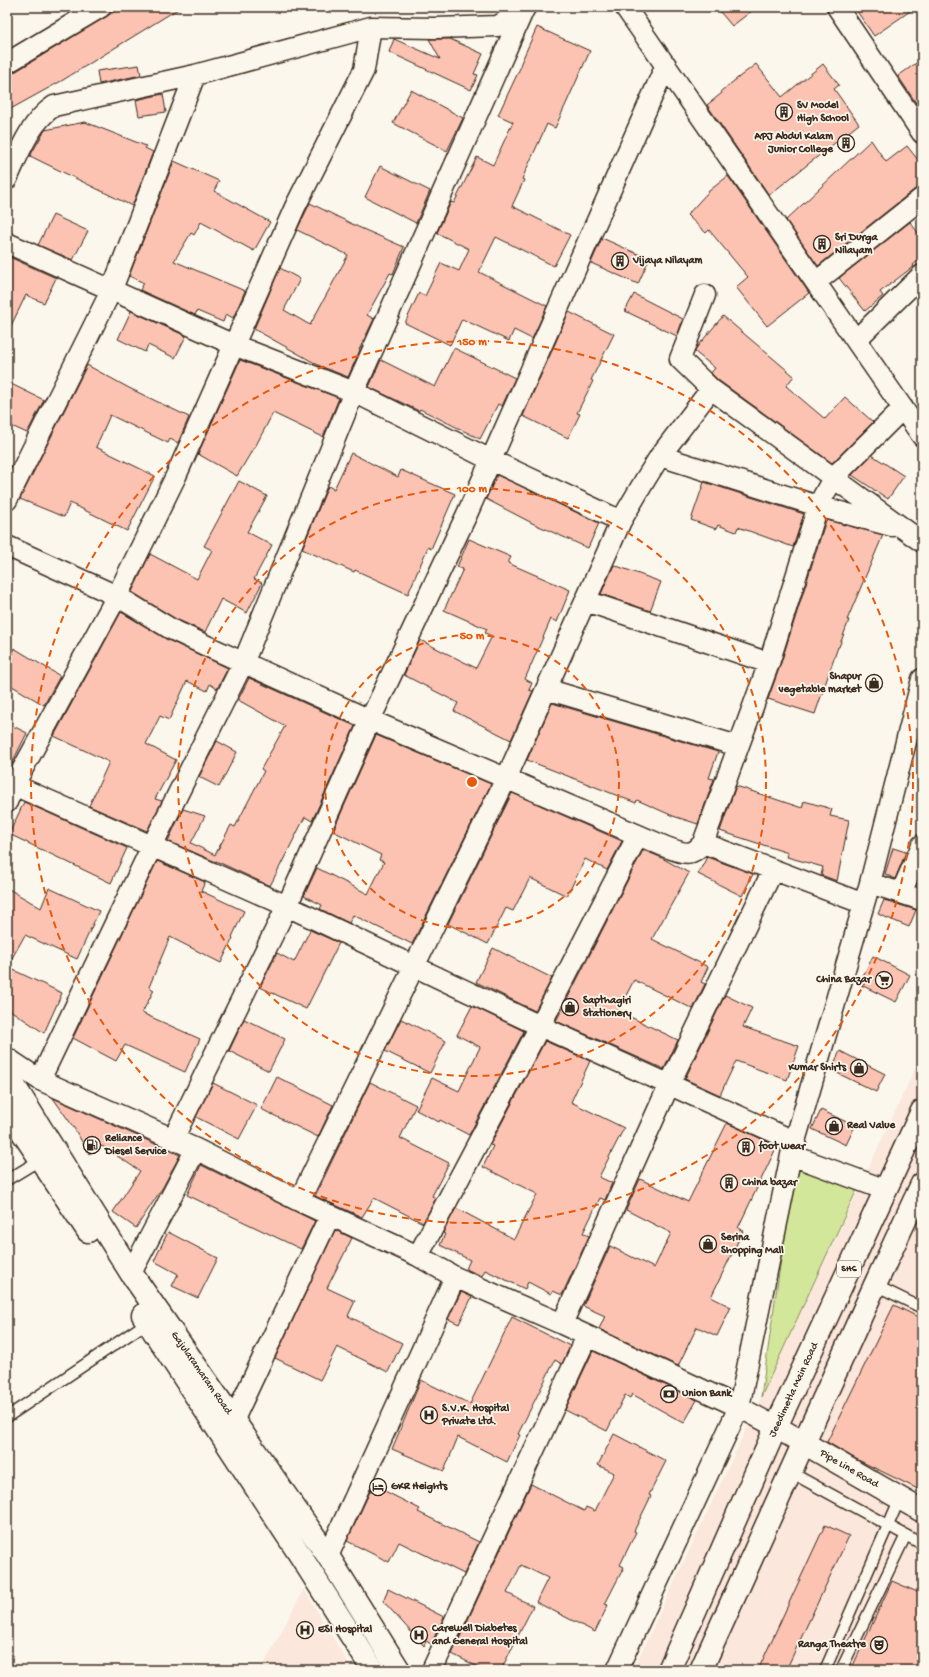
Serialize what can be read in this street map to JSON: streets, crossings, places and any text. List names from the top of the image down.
{
  "streets": {
    "main road": [
      "SH6",
      "Gajularamaram Road",
      "Jeedimetla Main Road",
      "Pipe Line Road"
    ]
  },
  "crossings": [
    ["SH6", "Pipe Line Road"],
    ["Jeedimetla Main Road", "Pipe Line Road"]
  ],
  "places": {
    "building": [
      "SV Model High School",
      "APJ Abdul Kalam Junior College",
      "Sri Durga Nilayam",
      "Vijaya Nilayam",
      "foot wear",
      "China bazar"
    ],
    "shop": [
      "Shapur vegetable market",
      "Sapthagiri Stationery",
      "Kumar Shirts",
      "Real Value",
      "Serina Shopping Mall"
    ],
    "supermarket": ["China Bazar"],
    "fuel station": ["Reliance Diesel Service"],
    "bank": ["Union Bank"],
    "hospital": ["S.V.K. Hospital Private Ltd.", "ESI Hospital", "Carewell Diabetes and General Hospital"],
    "hotel": ["GKR Heights"],
    "theatre": ["Ranga Theatre"]
  },
  "rings": ["150 m", "100 m", "50 m"]
}
